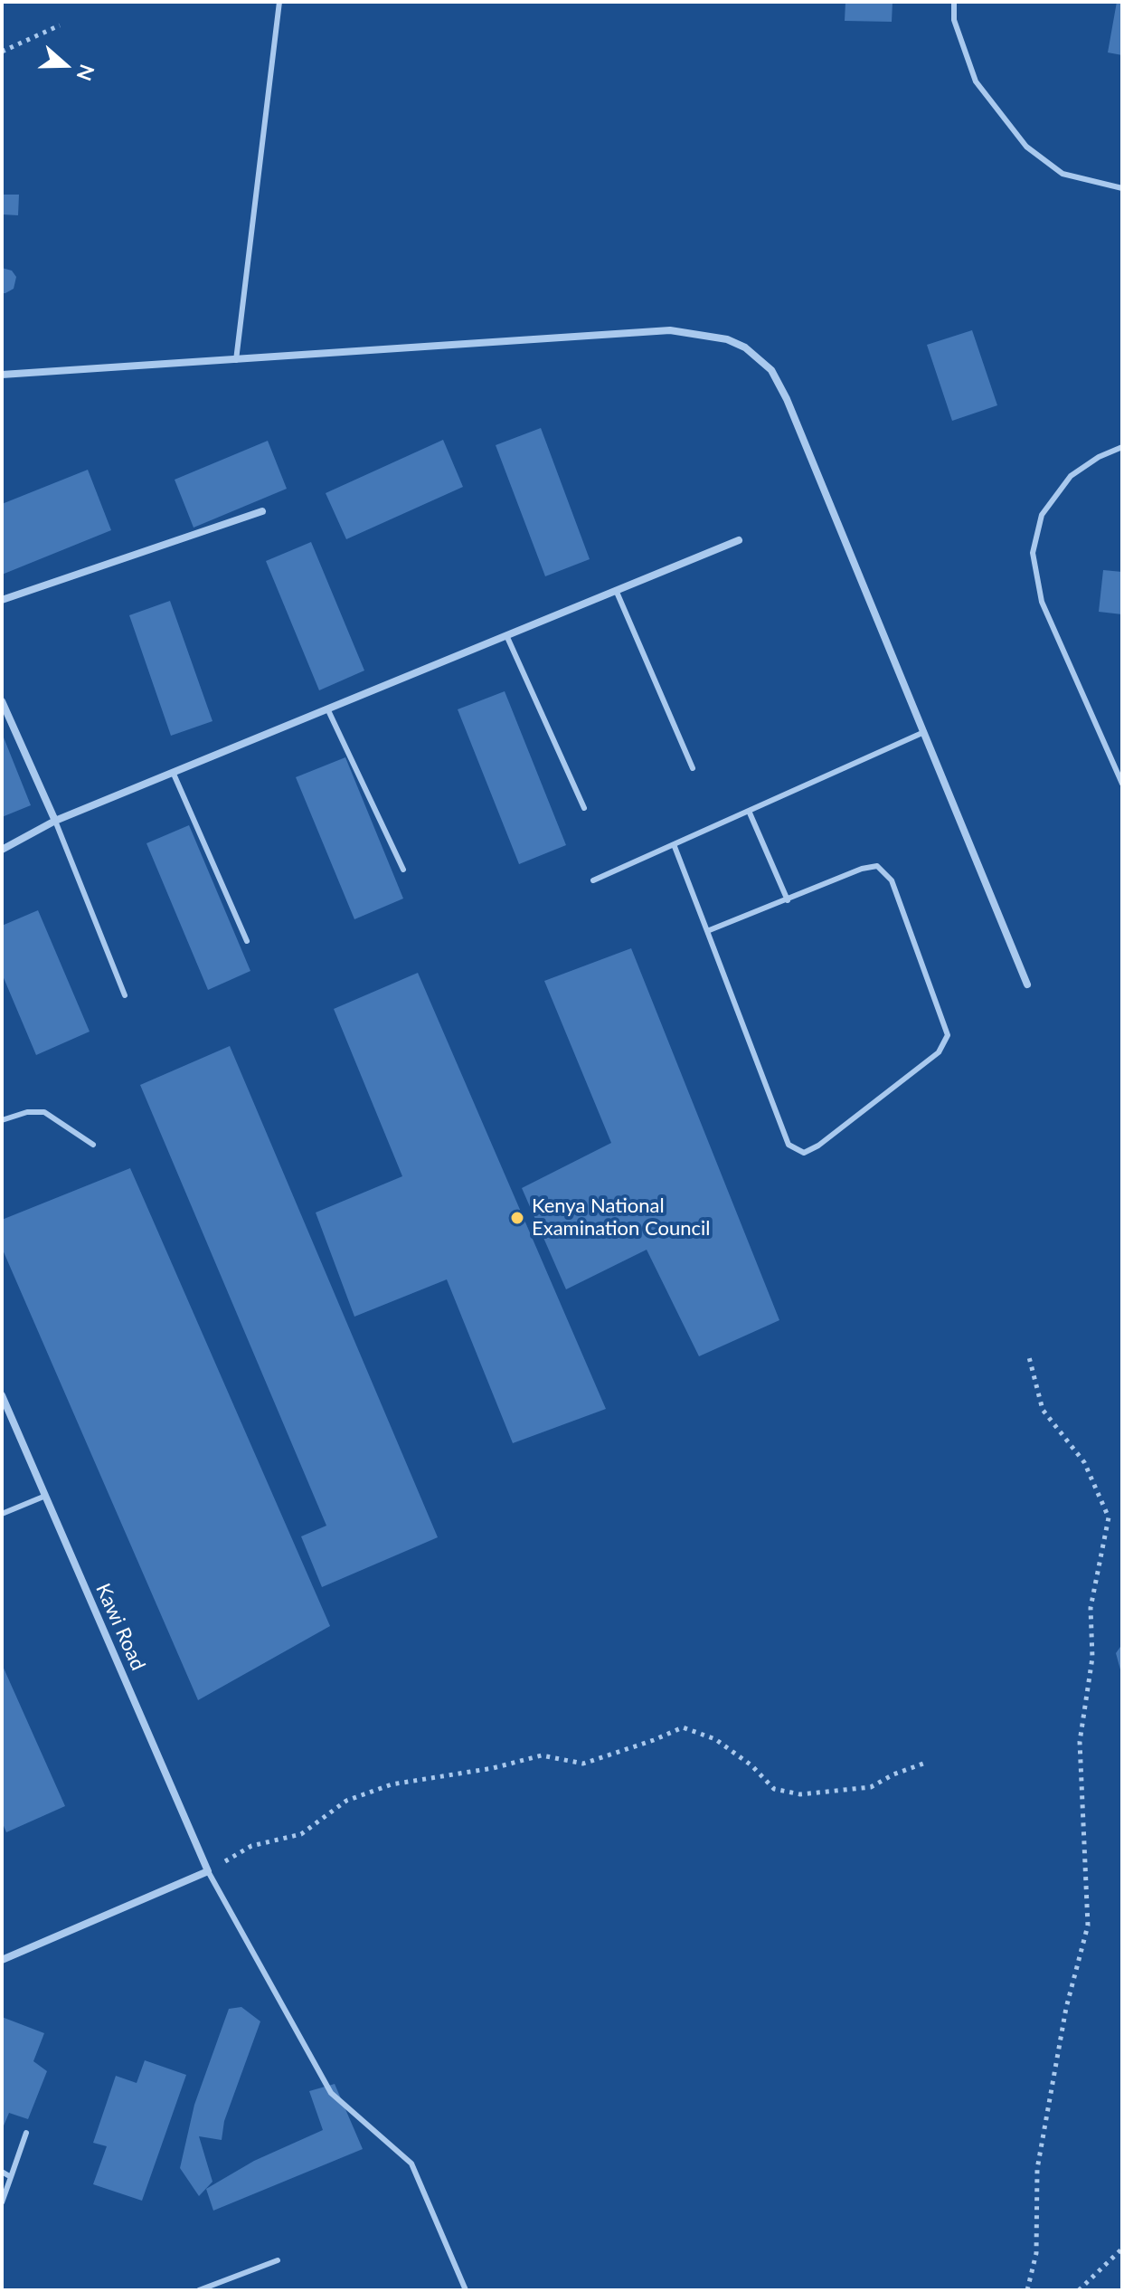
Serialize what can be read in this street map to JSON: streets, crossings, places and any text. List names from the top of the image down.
{
  "streets": {
    "street": ["Kawi Road"]
  },
  "places": ["Kenya National Examination Council"],
  "north": "right"
}
